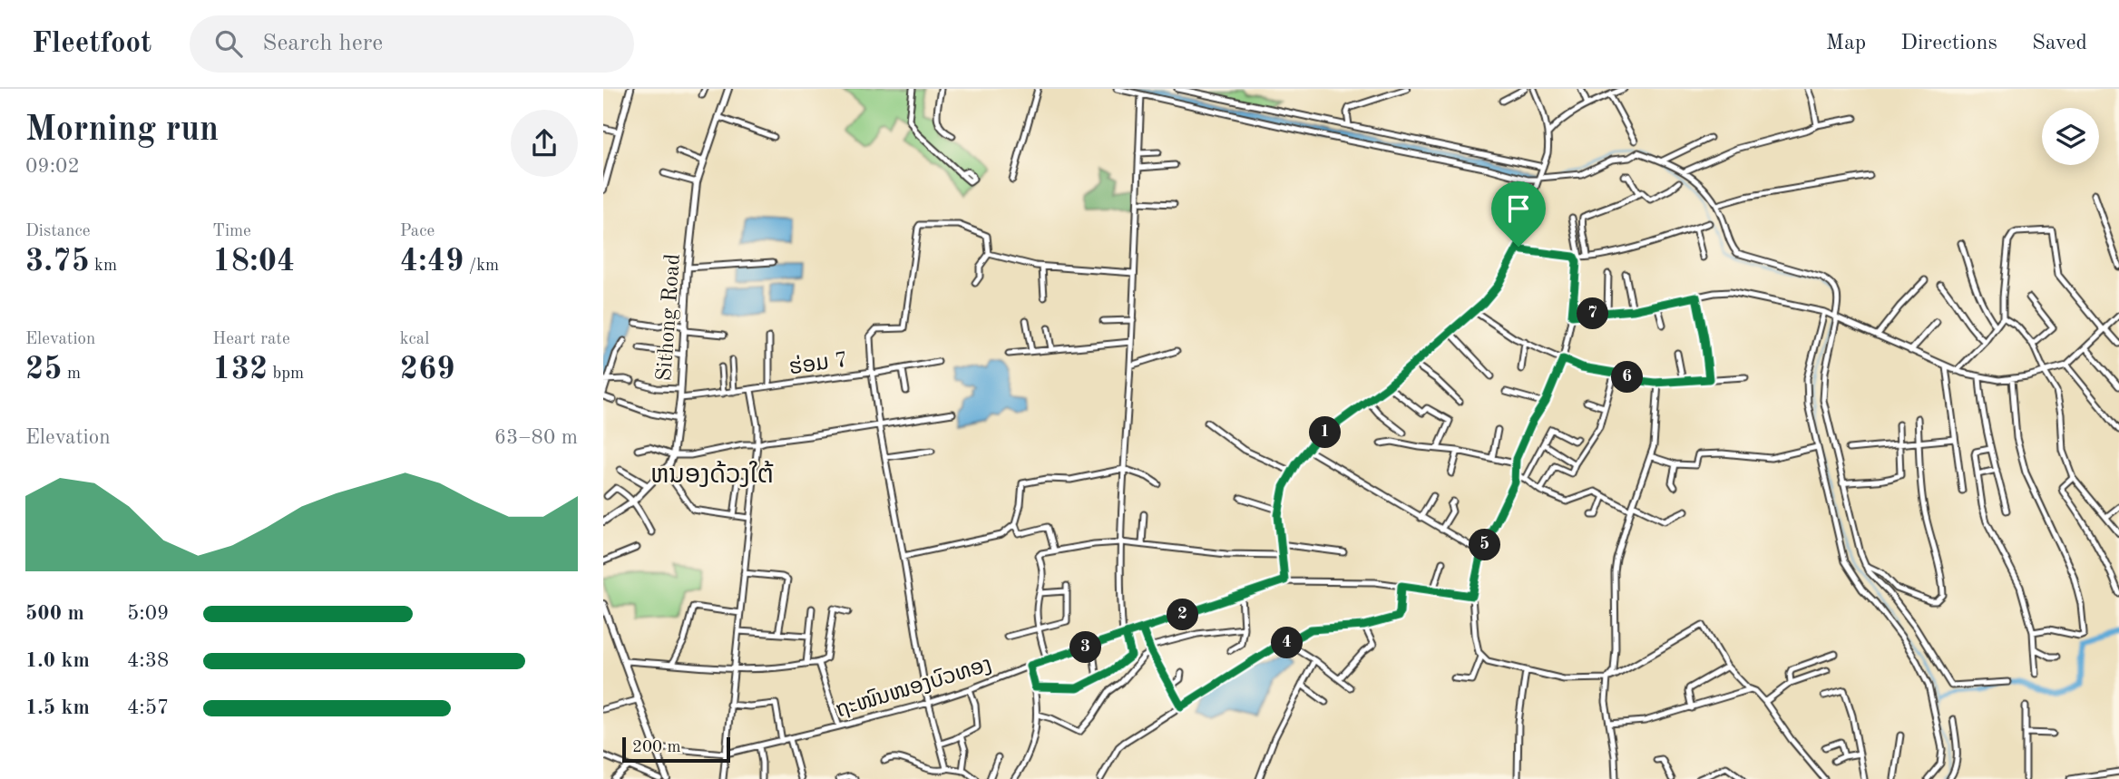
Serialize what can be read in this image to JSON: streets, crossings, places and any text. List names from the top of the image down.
{
  "streets": {
    "main road": ["Sithong Road"],
    "street": ["ຮ່ອມ 7", "ຖະໜົນໜອງບົວທອງ"]
  },
  "crossings": [
    ["Sithong Road", "ຮ່ອມ 7"]
  ],
  "districts": ["ຫນອງດ້ວງໃຕ້"],
  "scale_bar": "200 m",
  "page": {
    "header": "Fleetfoot",
    "search": "Search here",
    "nav": ["Map", "Directions", "Saved"],
    "heading": ["Morning run", "09:02"],
    "stats": [
      ["Distance", "3.75 km"],
      ["Time", "18:04"],
      ["Pace", "4:49 /km"],
      ["Elevation", "25 m"],
      ["Heart rate", "132 bpm"],
      ["kcal", "269"]
    ],
    "pins": [
      "7",
      "6",
      "1",
      "5",
      "2",
      "4",
      "3"
    ],
    "chart": ["Elevation", "63–80 m"],
    "list": [
      {
        "name": "500 m",
        "note": "5:09"
      },
      {
        "name": "1.0 km",
        "note": "4:38"
      },
      {
        "name": "1.5 km",
        "note": "4:57"
      }
    ],
    "scale": "200 m"
  }
}
